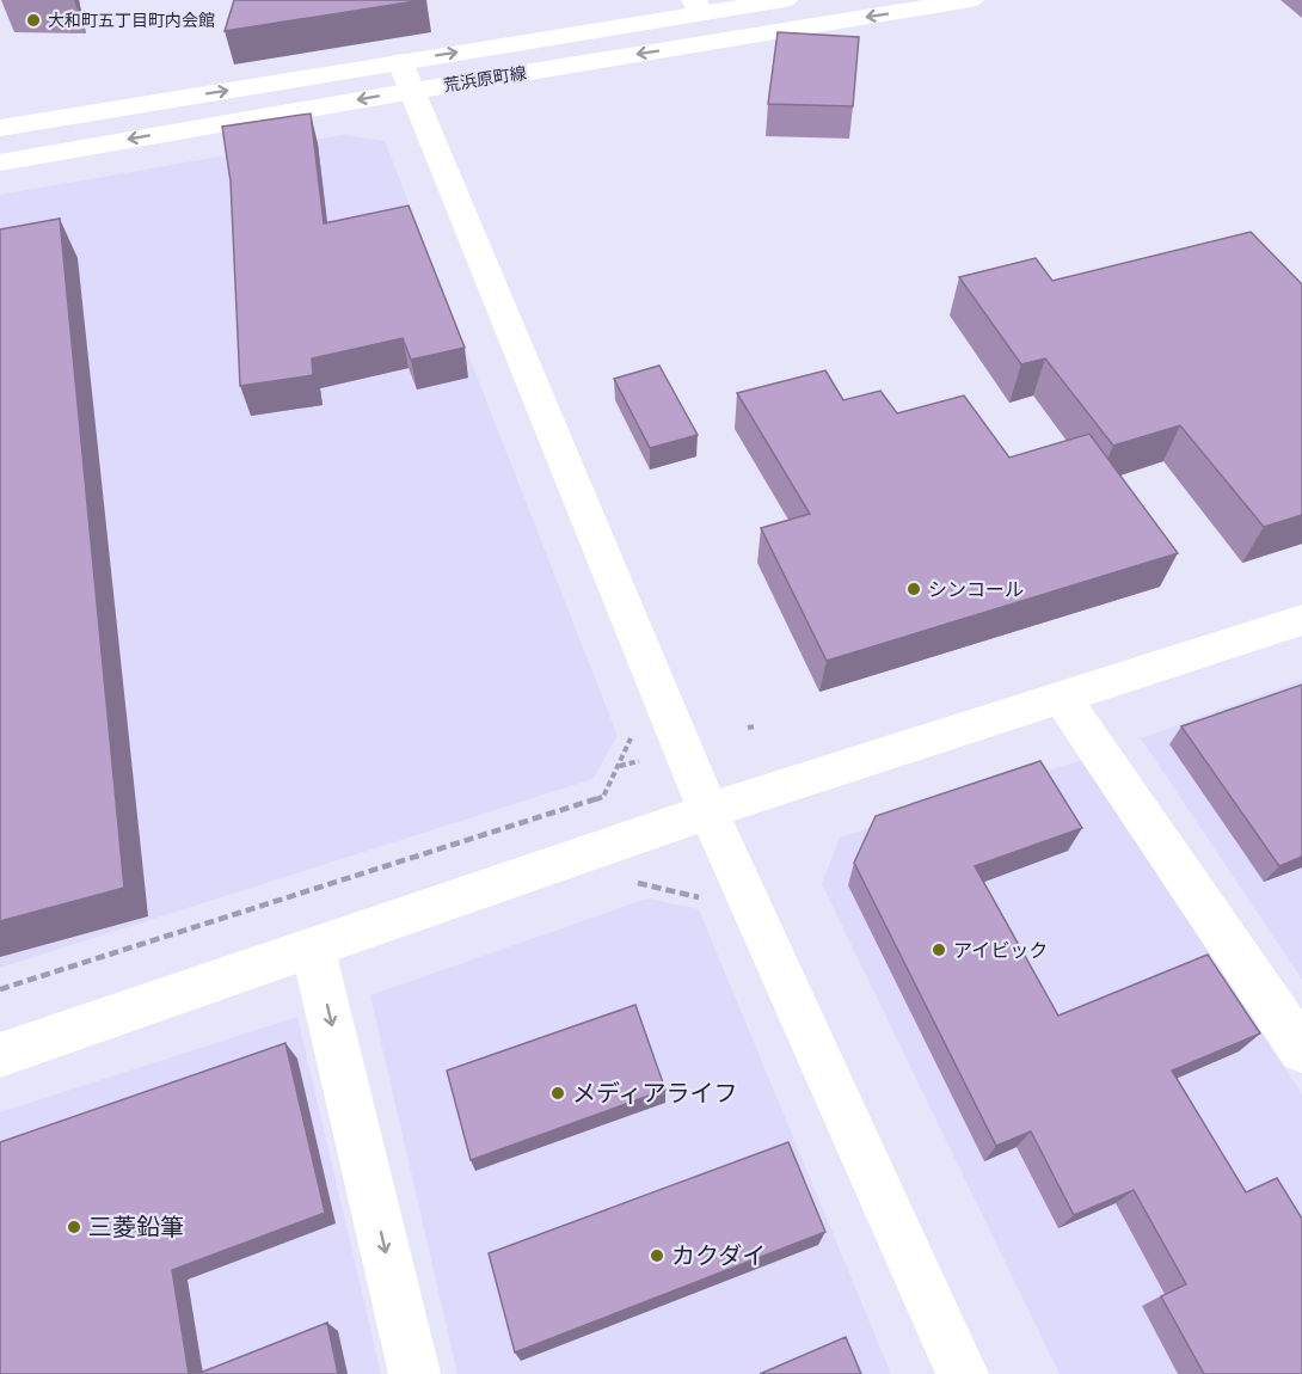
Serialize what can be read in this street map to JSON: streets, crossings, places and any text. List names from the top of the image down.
{
  "streets": {
    "street": ["荒浜原町線"]
  },
  "places": [
    "大和町五丁目町内会館",
    "シンコール",
    "アイビック",
    "メディアライフ",
    "三菱鉛筆",
    "カクダイ"
  ]
}
